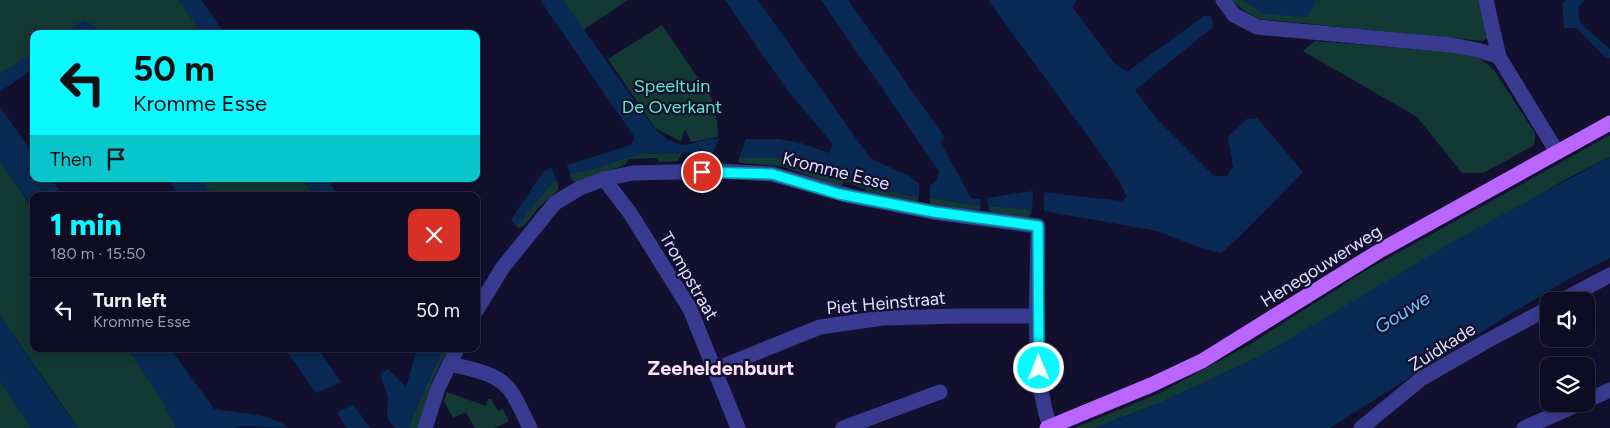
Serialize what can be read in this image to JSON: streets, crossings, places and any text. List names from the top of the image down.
{
  "streets": {
    "main road": ["Henegouwerweg"],
    "street": [
      "Kromme Esse",
      "Trompstraat",
      "Piet Heinstraat",
      "Zuidkade"
    ]
  },
  "crossings": [
    ["Kromme Esse", "Trompstraat"],
    ["Kromme Esse", "Piet Heinstraat"],
    ["Trompstraat", "Piet Heinstraat"]
  ],
  "districts": ["Zeeheldenbuurt"],
  "water": ["Gouwe"],
  "parks": ["Speeltuin De Overkant"],
  "page": {
    "turn": ["50 m", "Kromme Esse"],
    "then": "Then",
    "heading": ["1 min", "180 m · 15:50"],
    "list": [
      {
        "name": "Turn left",
        "note": "Kromme Esse",
        "value": "50 m"
      }
    ]
  }
}
